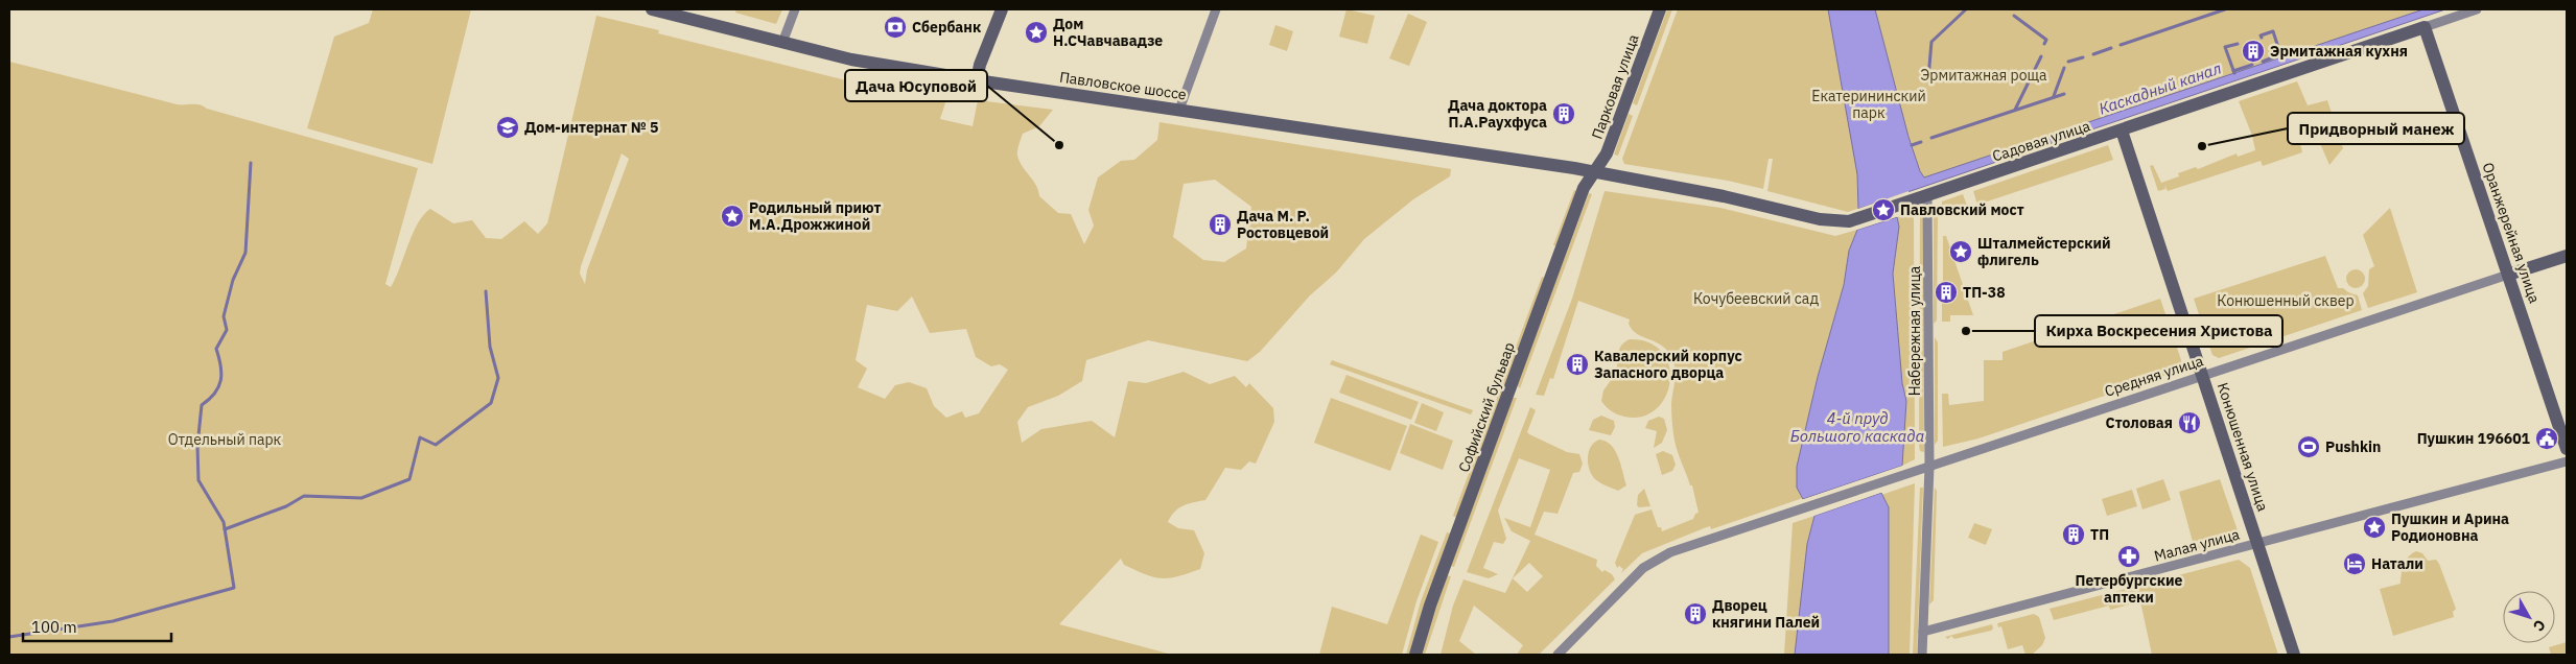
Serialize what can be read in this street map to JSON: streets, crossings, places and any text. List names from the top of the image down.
{
  "streets": {
    "main road": [
      "Павловское шоссе",
      "Парковая улица",
      "Садовая улица",
      "Оранжерейная улица",
      "Средняя улица",
      "Софийский бульвар",
      "Конюшенная улица"
    ],
    "street": ["Набережная улица", "Малая улица"]
  },
  "crossings": [
    ["Павловское шоссе", "Парковая улица"],
    ["Павловское шоссе", "Садовая улица"],
    ["Павловское шоссе", "Софийский бульвар"],
    ["Парковая улица", "Садовая улица"],
    ["Парковая улица", "Софийский бульвар"],
    ["Садовая улица", "Оранжерейная улица"],
    ["Садовая улица", "Набережная улица"],
    ["Садовая улица", "Софийский бульвар"],
    ["Садовая улица", "Конюшенная улица"],
    ["Оранжерейная улица", "Средняя улица"],
    ["Набережная улица", "Средняя улица"],
    ["Набережная улица", "Малая улица"],
    ["Средняя улица", "Конюшенная улица"],
    ["Конюшенная улица", "Малая улица"]
  ],
  "water": ["Каскадный канал", "4-й пруд Большого каскада"],
  "parks": [
    "Эрмитажная роща",
    "Екатерининский парк",
    "Кочубеевский сад",
    "Конюшенный сквер",
    "Отдельный парк"
  ],
  "places": {
    "bank": ["Сбербанк"],
    "place": [
      "Дом Н.СЧавчавадзе",
      "Павловский мост",
      "Родильный приют М.А.Дрожжиной",
      "Шталмейстерский флигель",
      "Пушкин и Арина Родионовна"
    ],
    "building": [
      "Эрмитажная кухня",
      "Дача доктора П.А.Раухфуса",
      "Дача М. Р. Ростовцевой",
      "ТП-38",
      "Кавалерский корпус Запасного дворца",
      "ТП",
      "Дворец княгини Палей"
    ],
    "school or university": ["Дом-интернат № 5"],
    "other": ["Дача Юсуповой", "Придворный манеж", "Кирха Воскресения Христова"],
    "restaurant": ["Столовая"],
    "public building": ["Пушкин 196601"],
    "sports": ["Pushkin"],
    "pharmacy": ["Петербургские аптеки"],
    "hotel": ["Натали"]
  },
  "scale_bar": "100 m",
  "north": "bottom right"
}
